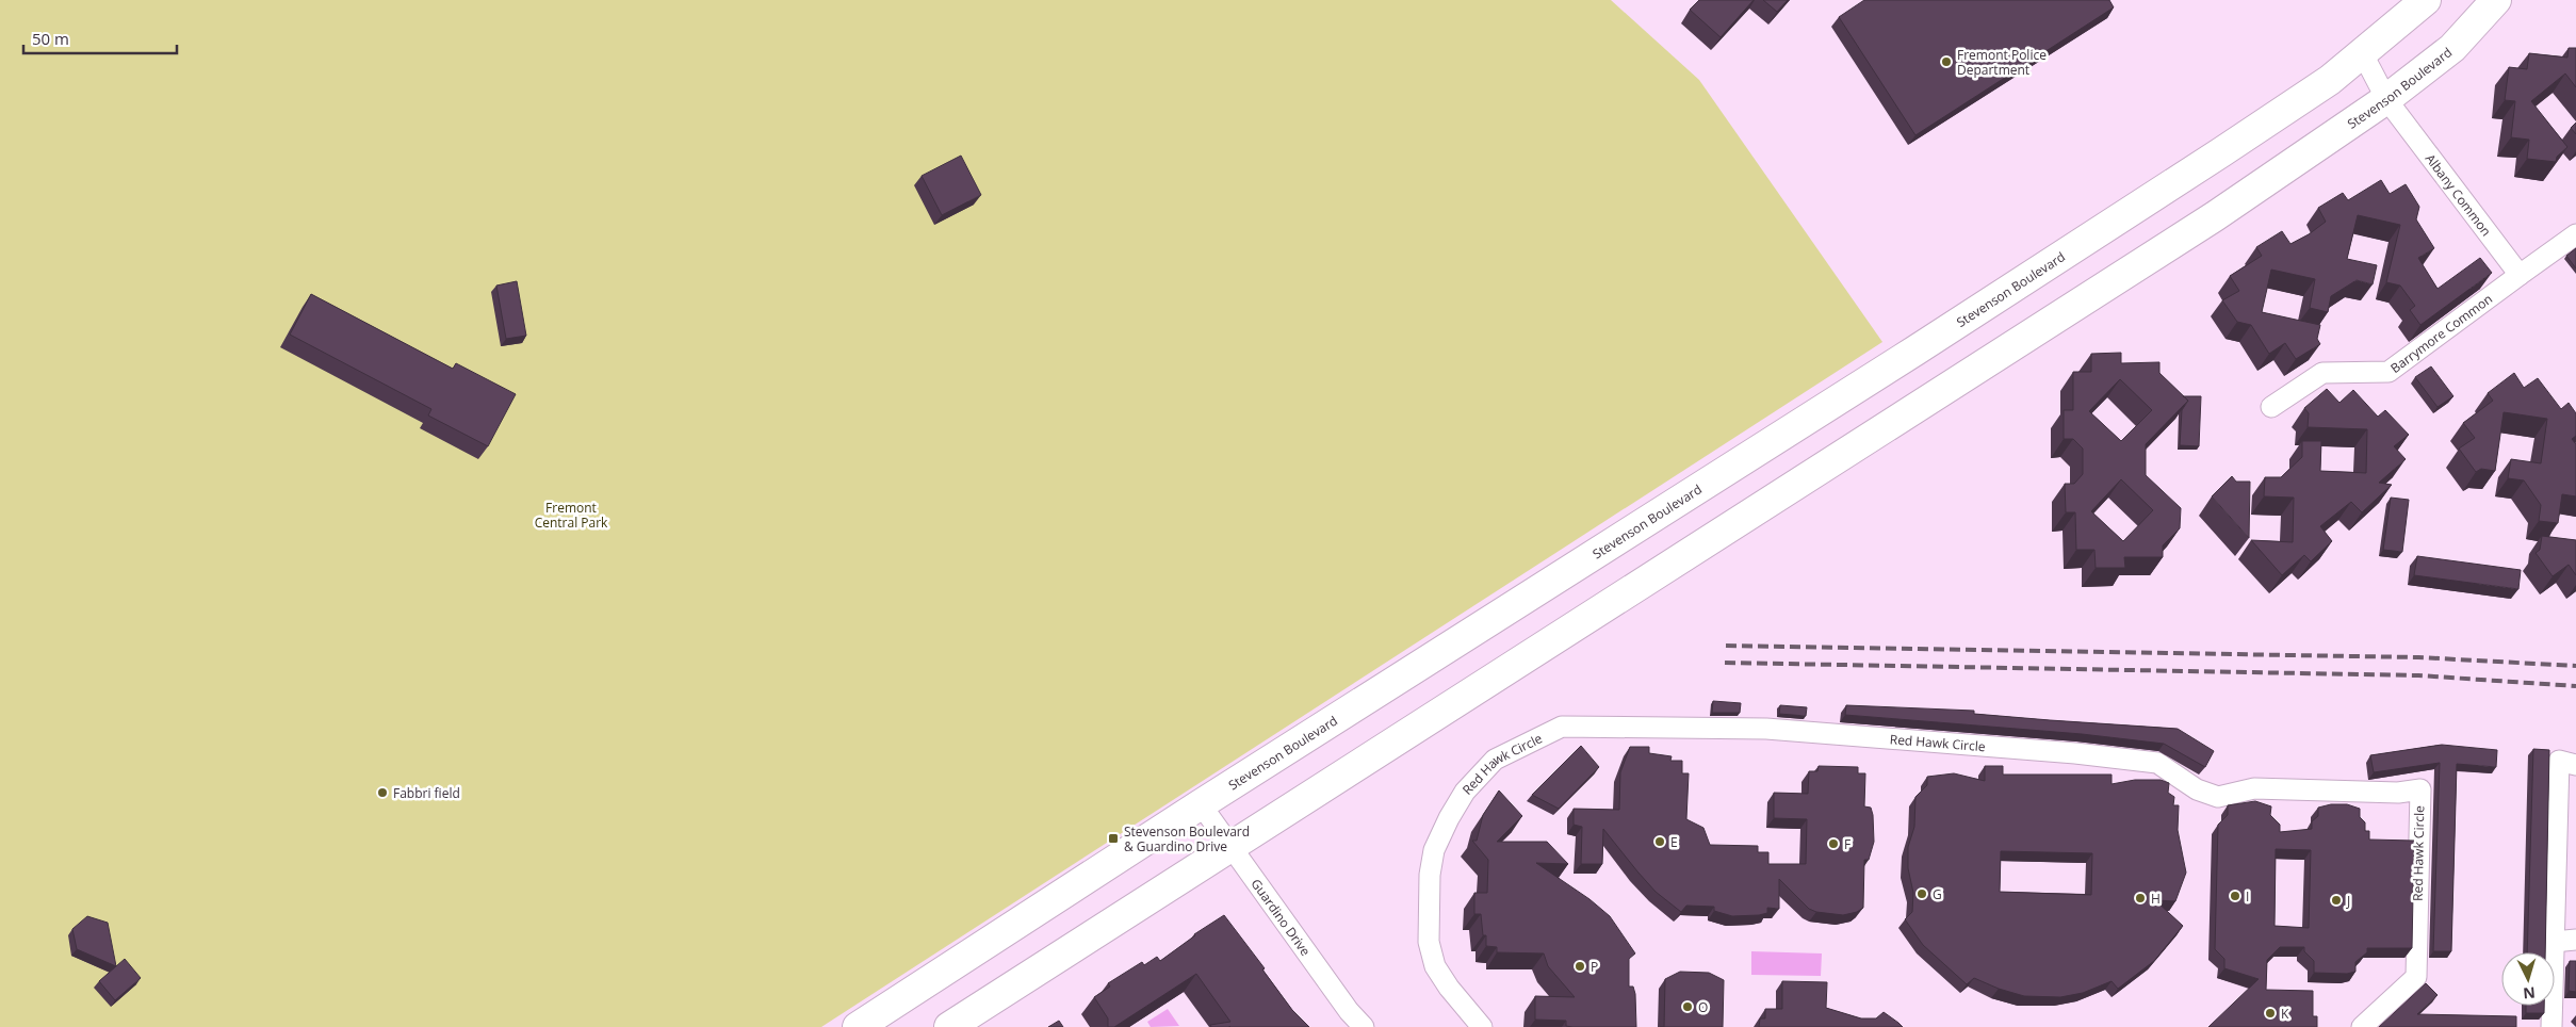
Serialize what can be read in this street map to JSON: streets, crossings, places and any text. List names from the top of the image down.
{
  "streets": {
    "main road": ["Stevenson Boulevard"],
    "street": [
      "Albany Common",
      "Barrymore Common",
      "Red Hawk Circle",
      "Guardino Drive"
    ]
  },
  "crossings": [
    ["Stevenson Boulevard", "Albany Common"],
    ["Stevenson Boulevard", "Guardino Drive"],
    ["Albany Common", "Barrymore Common"]
  ],
  "parks": ["Fremont Central Park"],
  "places": {
    "other": [
      "Fremont Police Department",
      "Fabbri field",
      "E",
      "F",
      "G",
      "I",
      "H",
      "J",
      "P",
      "O",
      "K"
    ],
    "transit": ["Stevenson Boulevard & Guardino Drive"]
  },
  "scale_bar": "50 m",
  "north": "bottom"
}
